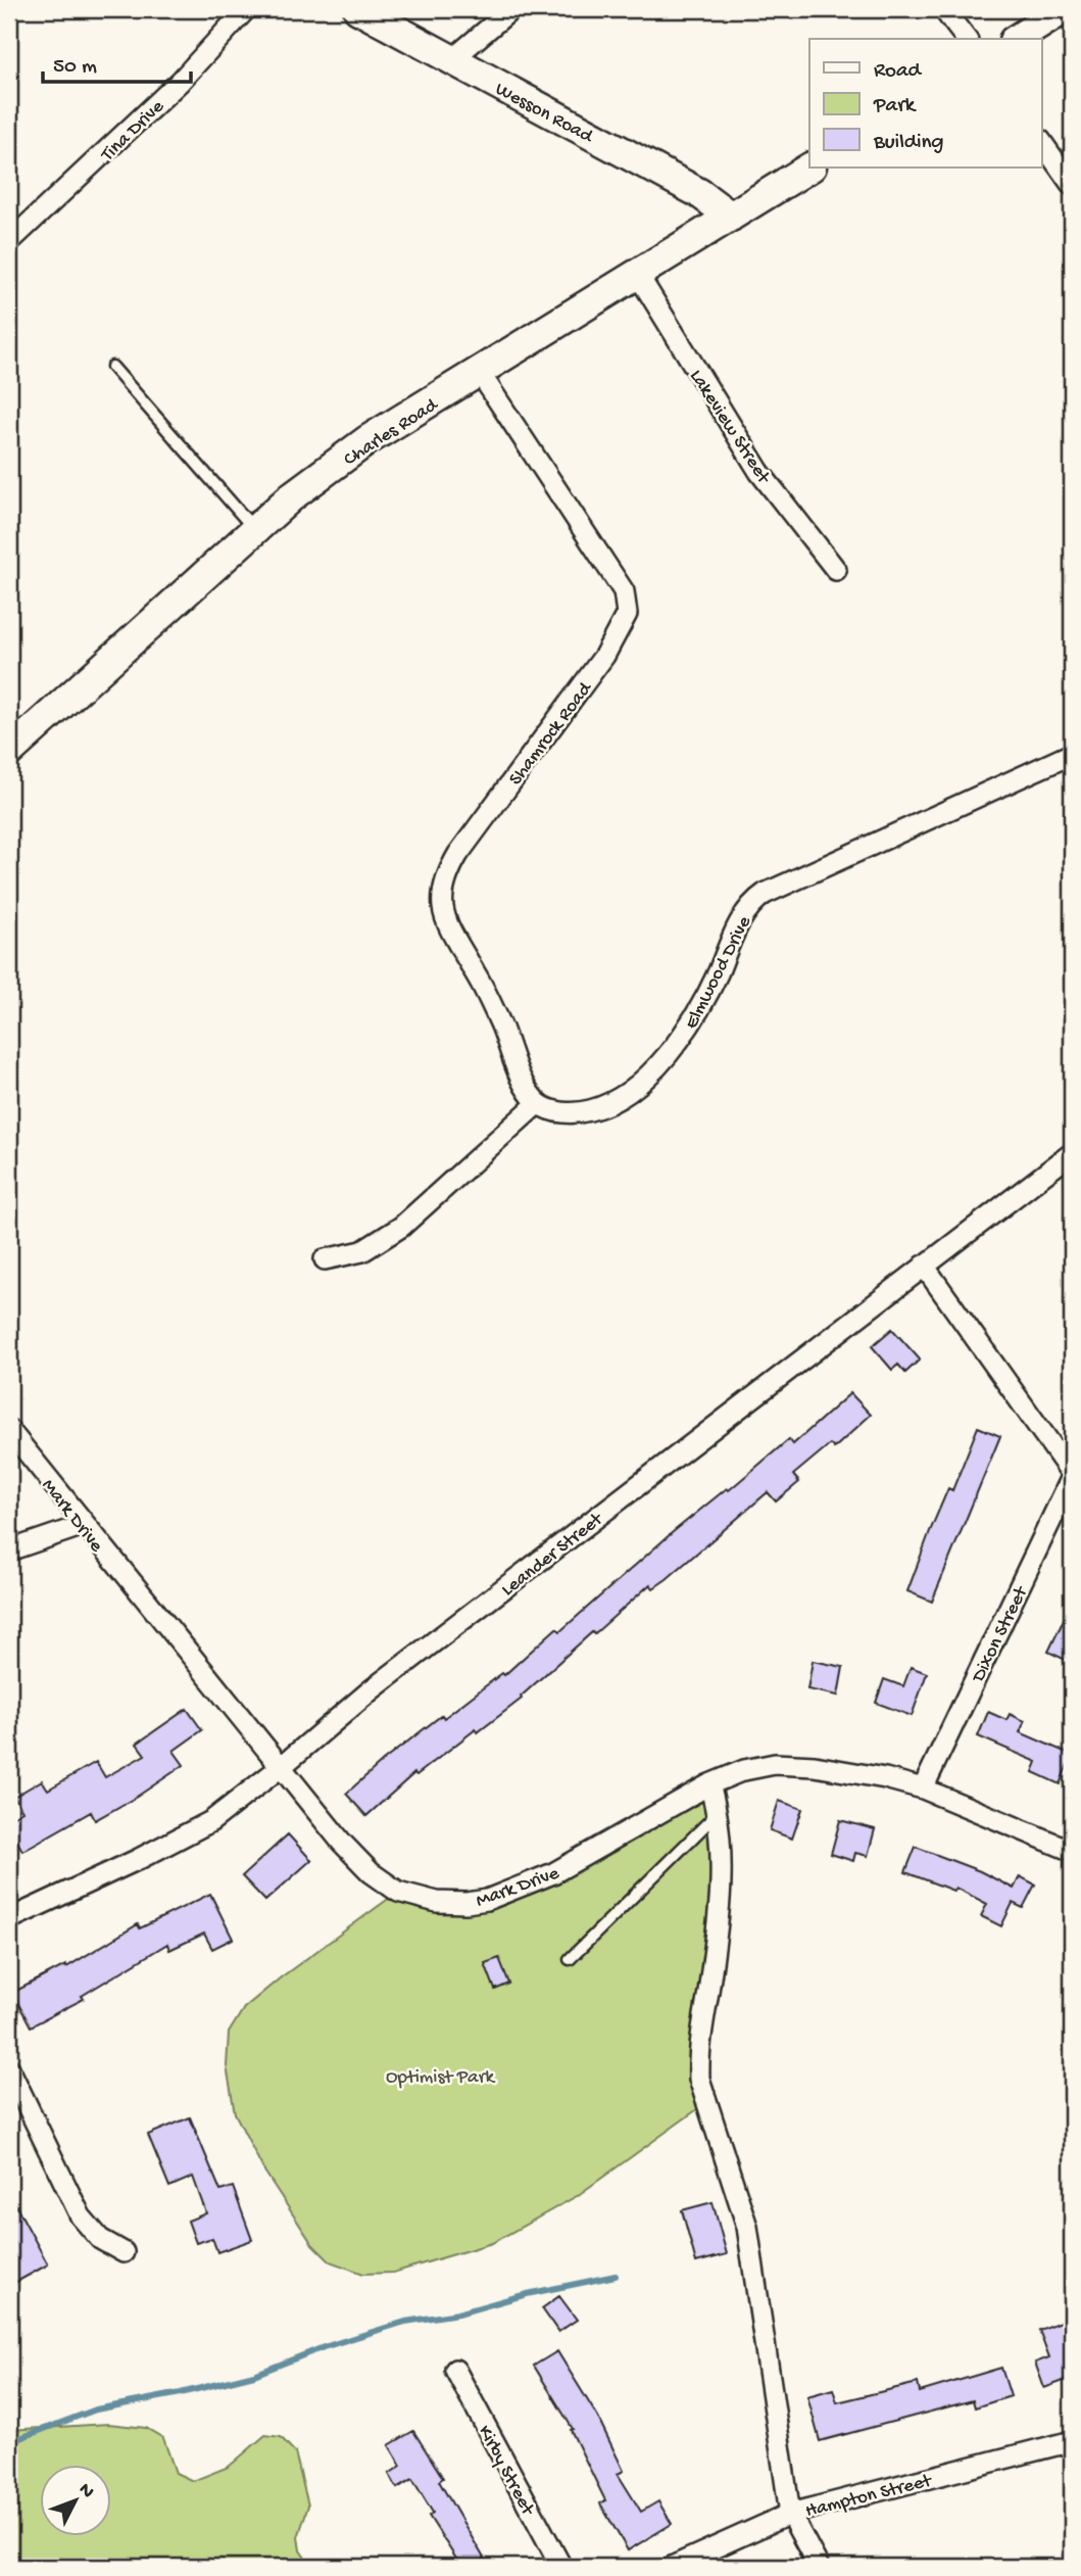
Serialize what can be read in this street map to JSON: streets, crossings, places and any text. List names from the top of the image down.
{
  "streets": {
    "street": [
      "Wesson Road",
      "Tina Drive",
      "Lakeview Street",
      "Charles Road",
      "Shamrock Road",
      "Elmwood Drive",
      "Mark Drive",
      "Leander Street",
      "Dixon Street",
      "Kirby Street",
      "Hampton Street"
    ]
  },
  "crossings": [
    ["Wesson Road", "Charles Road"],
    ["Lakeview Street", "Charles Road"],
    ["Charles Road", "Shamrock Road"],
    ["Shamrock Road", "Elmwood Drive"],
    ["Mark Drive", "Leander Street"],
    ["Mark Drive", "Dixon Street"],
    ["Leander Street", "Dixon Street"]
  ],
  "parks": ["Optimist Park"],
  "legend": ["Road", "Park", "Building"],
  "scale_bar": "50 m",
  "north": "top right"
}
